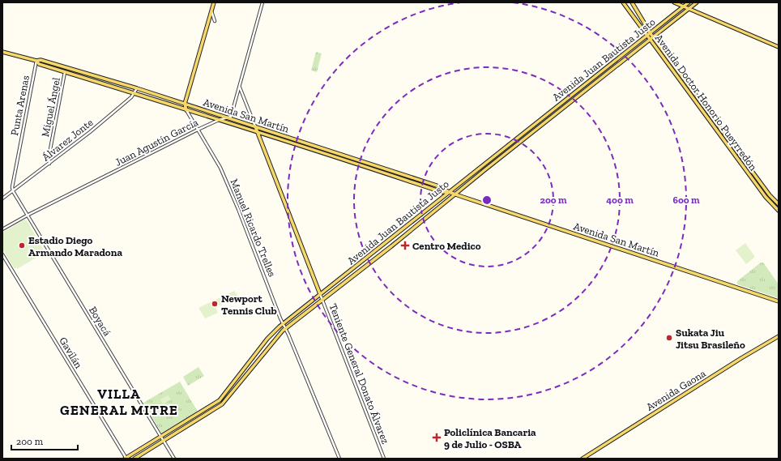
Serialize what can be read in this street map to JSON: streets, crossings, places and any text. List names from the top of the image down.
{
  "streets": {
    "main road": [
      "Avenida Juan Bautista Justo",
      "Avenida Doctor Honorio Pueyrredón",
      "Avenida San Martín",
      "Manuel Ricardo Trelles",
      "Avenida Gaona"
    ],
    "street": [
      "Punta Arenas",
      "Miguel Ángel",
      "Álvarez Jonte",
      "Juan Agustín García",
      "Boyacá",
      "Gavilán",
      "Teniente General Donato Álvarez"
    ]
  },
  "crossings": [
    ["Avenida Juan Bautista Justo", "Avenida Doctor Honorio Pueyrredón"],
    ["Avenida Juan Bautista Justo", "Avenida San Martín"],
    ["Avenida Juan Bautista Justo", "Manuel Ricardo Trelles"],
    ["Avenida Juan Bautista Justo", "Boyacá"],
    ["Avenida Juan Bautista Justo", "Gavilán"],
    ["Avenida Juan Bautista Justo", "Teniente General Donato Álvarez"],
    ["Punta Arenas", "Avenida San Martín"],
    ["Punta Arenas", "Álvarez Jonte"],
    ["Punta Arenas", "Boyacá"],
    ["Miguel Ángel", "Avenida San Martín"],
    ["Miguel Ángel", "Álvarez Jonte"],
    ["Avenida San Martín", "Álvarez Jonte"],
    ["Avenida San Martín", "Juan Agustín García"],
    ["Avenida San Martín", "Manuel Ricardo Trelles"],
    ["Álvarez Jonte", "Boyacá"],
    ["Juan Agustín García", "Manuel Ricardo Trelles"],
    ["Juan Agustín García", "Boyacá"]
  ],
  "districts": ["VILLA GENERAL MITRE"],
  "places": {
    "other": ["Estadio Diego Armando Maradona", "Newport Tennis Club", "Sukata Jiu Jitsu Brasileño"],
    "health": ["Centro Medico", "Policlínica Bancaria 9 de Julio - OSBA"]
  },
  "scale_bar": "200 m",
  "rings": ["200 m", "400 m", "600 m"]
}
